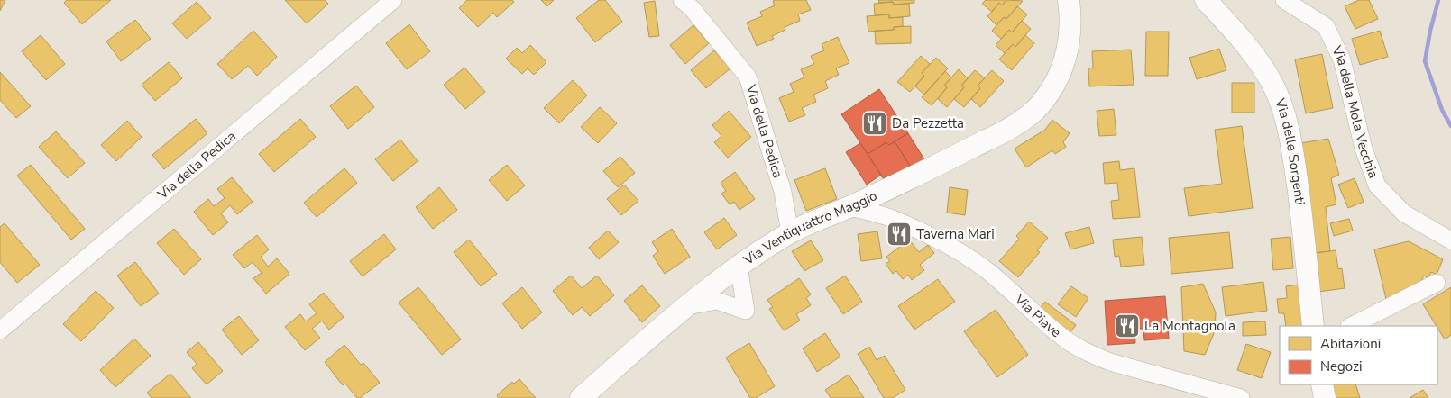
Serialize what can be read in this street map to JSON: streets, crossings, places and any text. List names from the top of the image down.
{
  "streets": {
    "main road": ["Via delle Sorgenti", "Via Ventiquattro Maggio"],
    "street": ["Via della Mola Vecchia", "Via della Pedica", "Via Piave"]
  },
  "crossings": [
    ["Via della Pedica", "Via Ventiquattro Maggio"],
    ["Via Ventiquattro Maggio", "Via Piave"]
  ],
  "places": {
    "restaurant": ["Da Pezzetta", "Taverna Mari", "La Montagnola"]
  },
  "legend": ["Abitazioni", "Negozi"]
}
